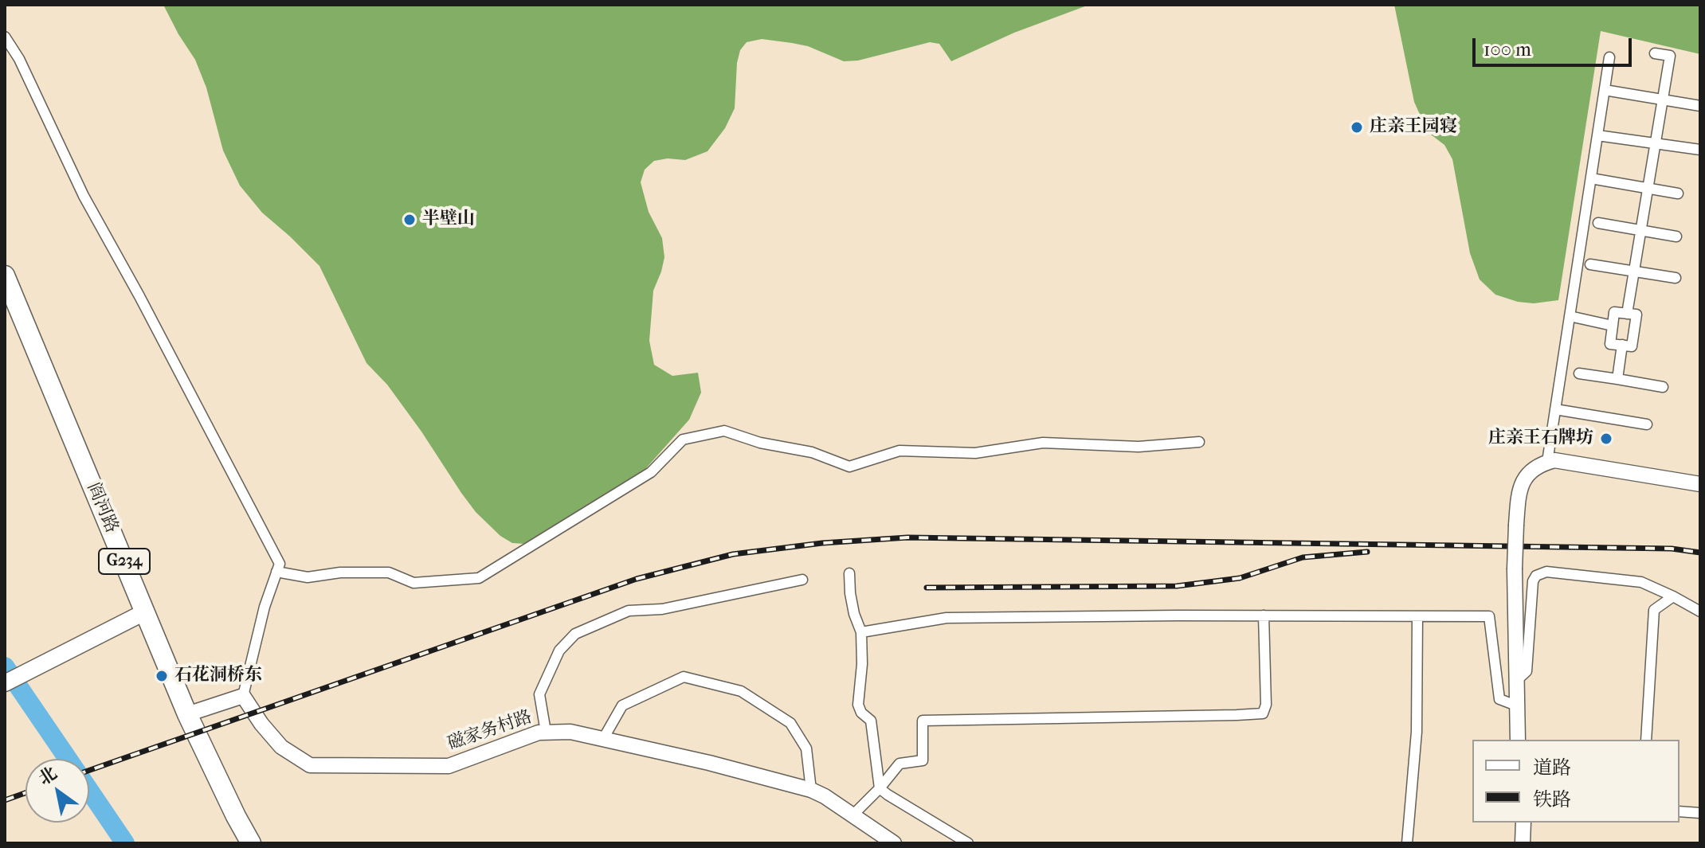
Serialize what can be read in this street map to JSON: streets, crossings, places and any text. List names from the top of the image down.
{
  "streets": {
    "highway": ["阎河路", "G234"],
    "street": ["磁家务村路"]
  },
  "places": [
    "庄亲王园寝",
    "半壁山",
    "庄亲王石牌坊",
    "石花洞桥东"
  ],
  "legend": ["道路", "铁路"],
  "scale_bar": "100 m",
  "north": "top left"
}
